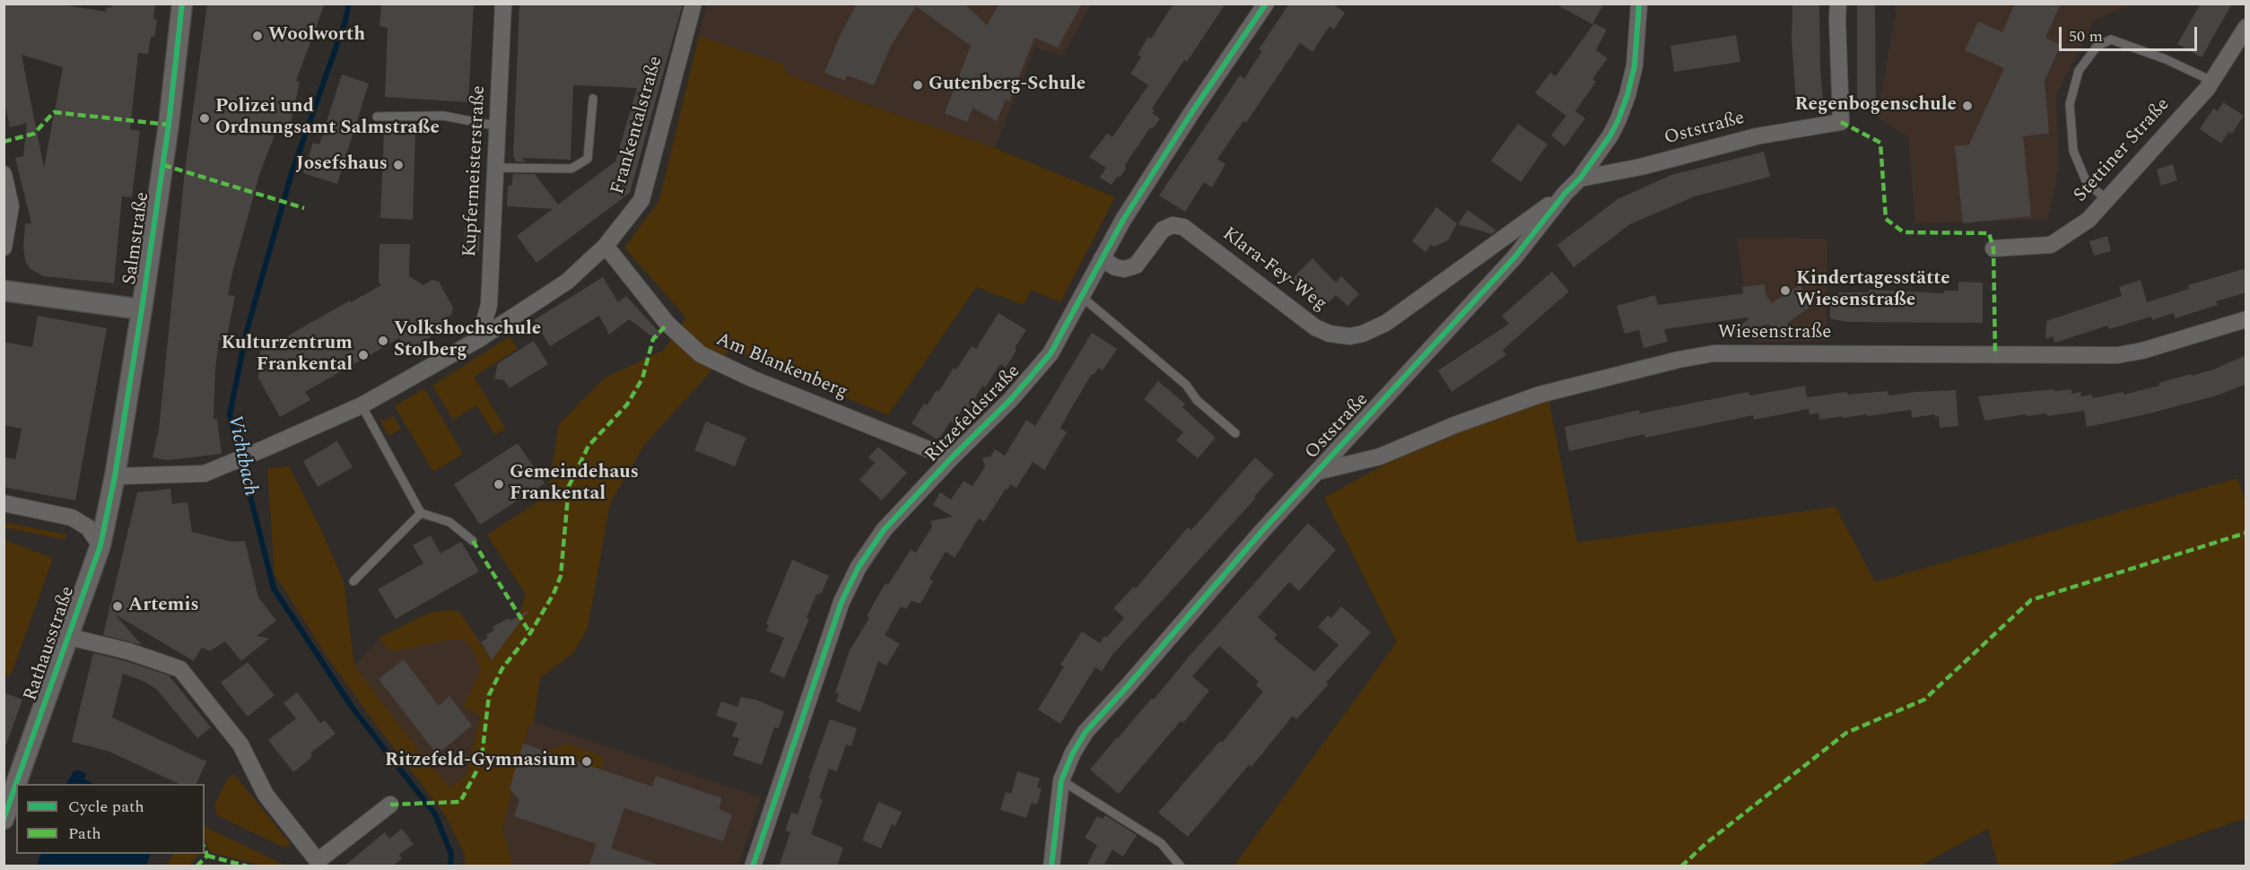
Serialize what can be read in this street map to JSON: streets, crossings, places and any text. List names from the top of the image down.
{
  "streets": {
    "street": [
      "Frankentalstraße",
      "Oststraße",
      "Stettiner Straße",
      "Kupfermeisterstraße",
      "Salmstraße",
      "Klara-Fey-Weg",
      "Wiesenstraße",
      "Am Blankenberg",
      "Ritzefeldstraße",
      "Rathausstraße"
    ]
  },
  "crossings": [
    ["Frankentalstraße", "Kupfermeisterstraße"],
    ["Frankentalstraße", "Salmstraße"],
    ["Frankentalstraße", "Am Blankenberg"],
    ["Frankentalstraße", "Rathausstraße"],
    ["Oststraße", "Klara-Fey-Weg"],
    ["Oststraße", "Wiesenstraße"],
    ["Salmstraße", "Rathausstraße"],
    ["Klara-Fey-Weg", "Ritzefeldstraße"],
    ["Am Blankenberg", "Ritzefeldstraße"]
  ],
  "water": ["Vichtbach"],
  "places": [
    "Woolworth",
    "Gutenberg-Schule",
    "Regenbogenschule",
    "Polizei und Ordnungsamt Salmstraße",
    "Josefshaus",
    "Kindertagesstätte Wiesenstraße",
    "Volkshochschule Stolberg",
    "Kulturzentrum Frankental",
    "Gemeindehaus Frankental",
    "Artemis",
    "Ritzefeld-Gymnasium"
  ],
  "legend": ["Cycle path", "Path"],
  "scale_bar": "50 m"
}
